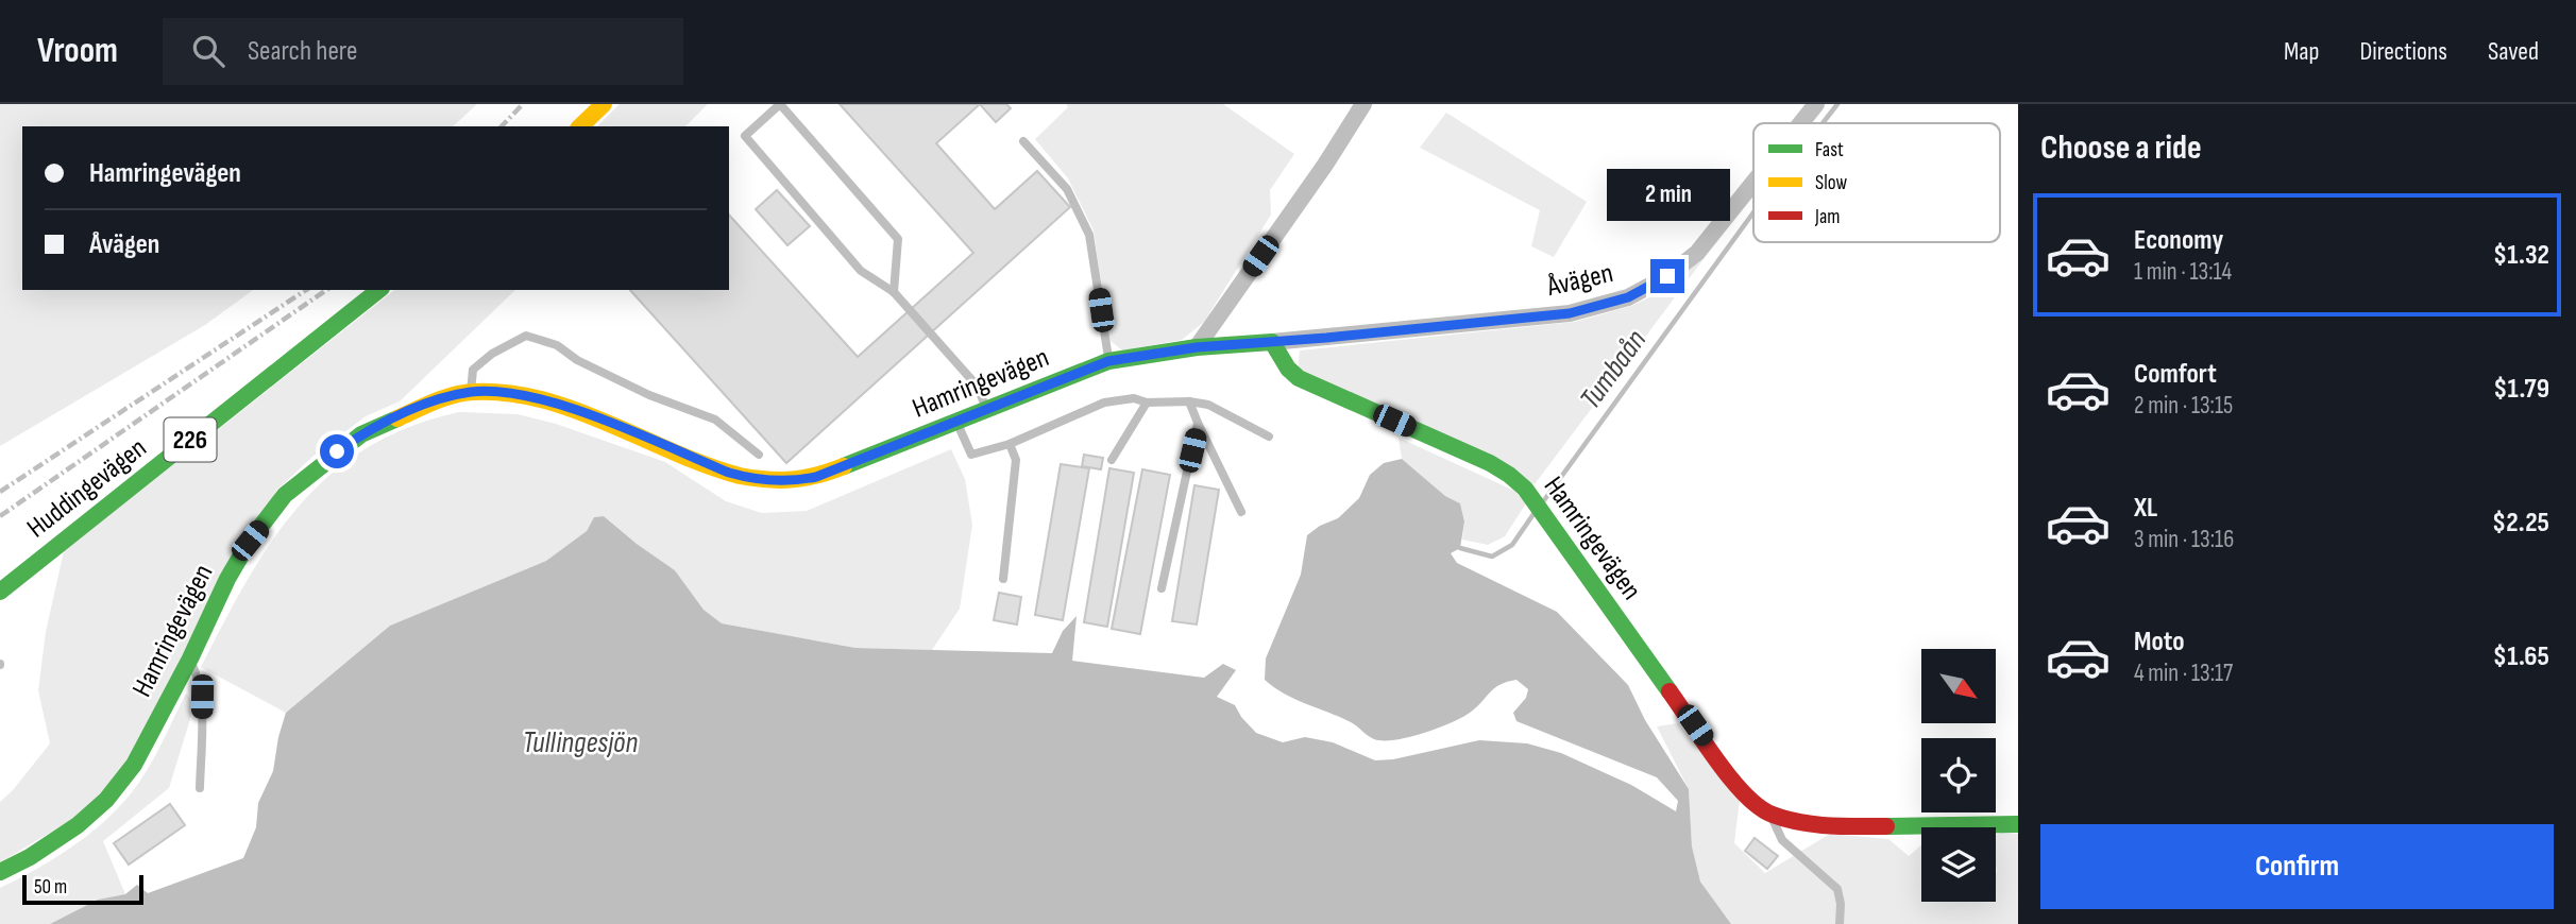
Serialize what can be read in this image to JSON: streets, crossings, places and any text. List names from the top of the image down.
{
  "streets": {
    "street": [
      "Åvägen",
      "Hamringevägen",
      "226",
      "Huddingevägen"
    ]
  },
  "crossings": [
    ["Åvägen", "Hamringevägen"]
  ],
  "water": ["Tumbaån", "Tullingesjön"],
  "legend": ["Fast", "Slow", "Jam"],
  "scale_bar": "50 m",
  "north": "bottom right",
  "page": {
    "header": "Vroom",
    "search": "Search here",
    "nav": ["Map", "Directions", "Saved"],
    "heading": "Choose a ride",
    "banner": ["Hamringevägen", "Åvägen"],
    "bubble": "2 min",
    "list": [
      {
        "name": "Economy",
        "note": "1 min · 13:14",
        "value": "$1.32"
      },
      {
        "name": "Comfort",
        "note": "2 min · 13:15",
        "value": "$1.79"
      },
      {
        "name": "XL",
        "note": "3 min · 13:16",
        "value": "$2.25"
      },
      {
        "name": "Moto",
        "note": "4 min · 13:17",
        "value": "$1.65"
      }
    ],
    "buttons": "Confirm",
    "scale": "50 m"
  }
}
